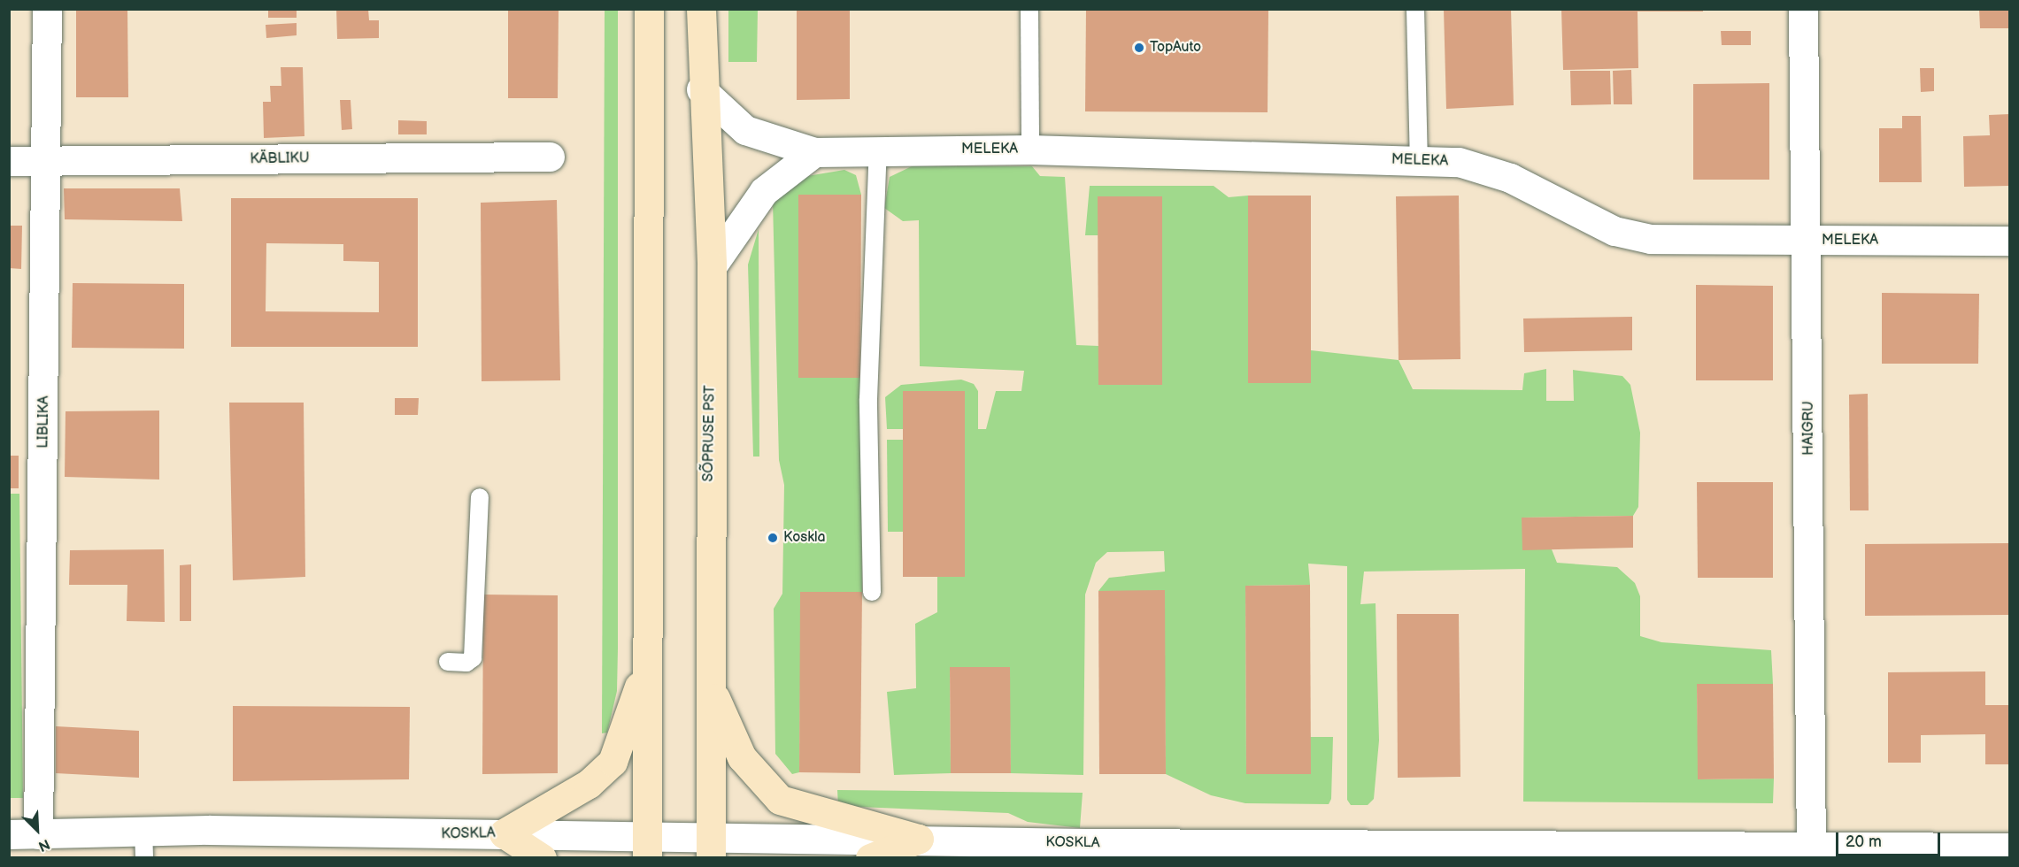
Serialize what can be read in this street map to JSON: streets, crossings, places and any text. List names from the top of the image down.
{
  "streets": {
    "main road": ["SÕPRUSE PST"],
    "street": [
      "MELEKA",
      "KÄBLIKU",
      "LIBLIKA",
      "HAIGRU",
      "KOSKLA"
    ]
  },
  "crossings": [
    ["MELEKA", "HAIGRU"],
    ["MELEKA", "SÕPRUSE PST"],
    ["KÄBLIKU", "LIBLIKA"],
    ["LIBLIKA", "KOSKLA"],
    ["HAIGRU", "KOSKLA"],
    ["SÕPRUSE PST", "KOSKLA"]
  ],
  "places": ["TopAuto", "Koskla"],
  "scale_bar": "20 m",
  "north": "bottom right"
}
